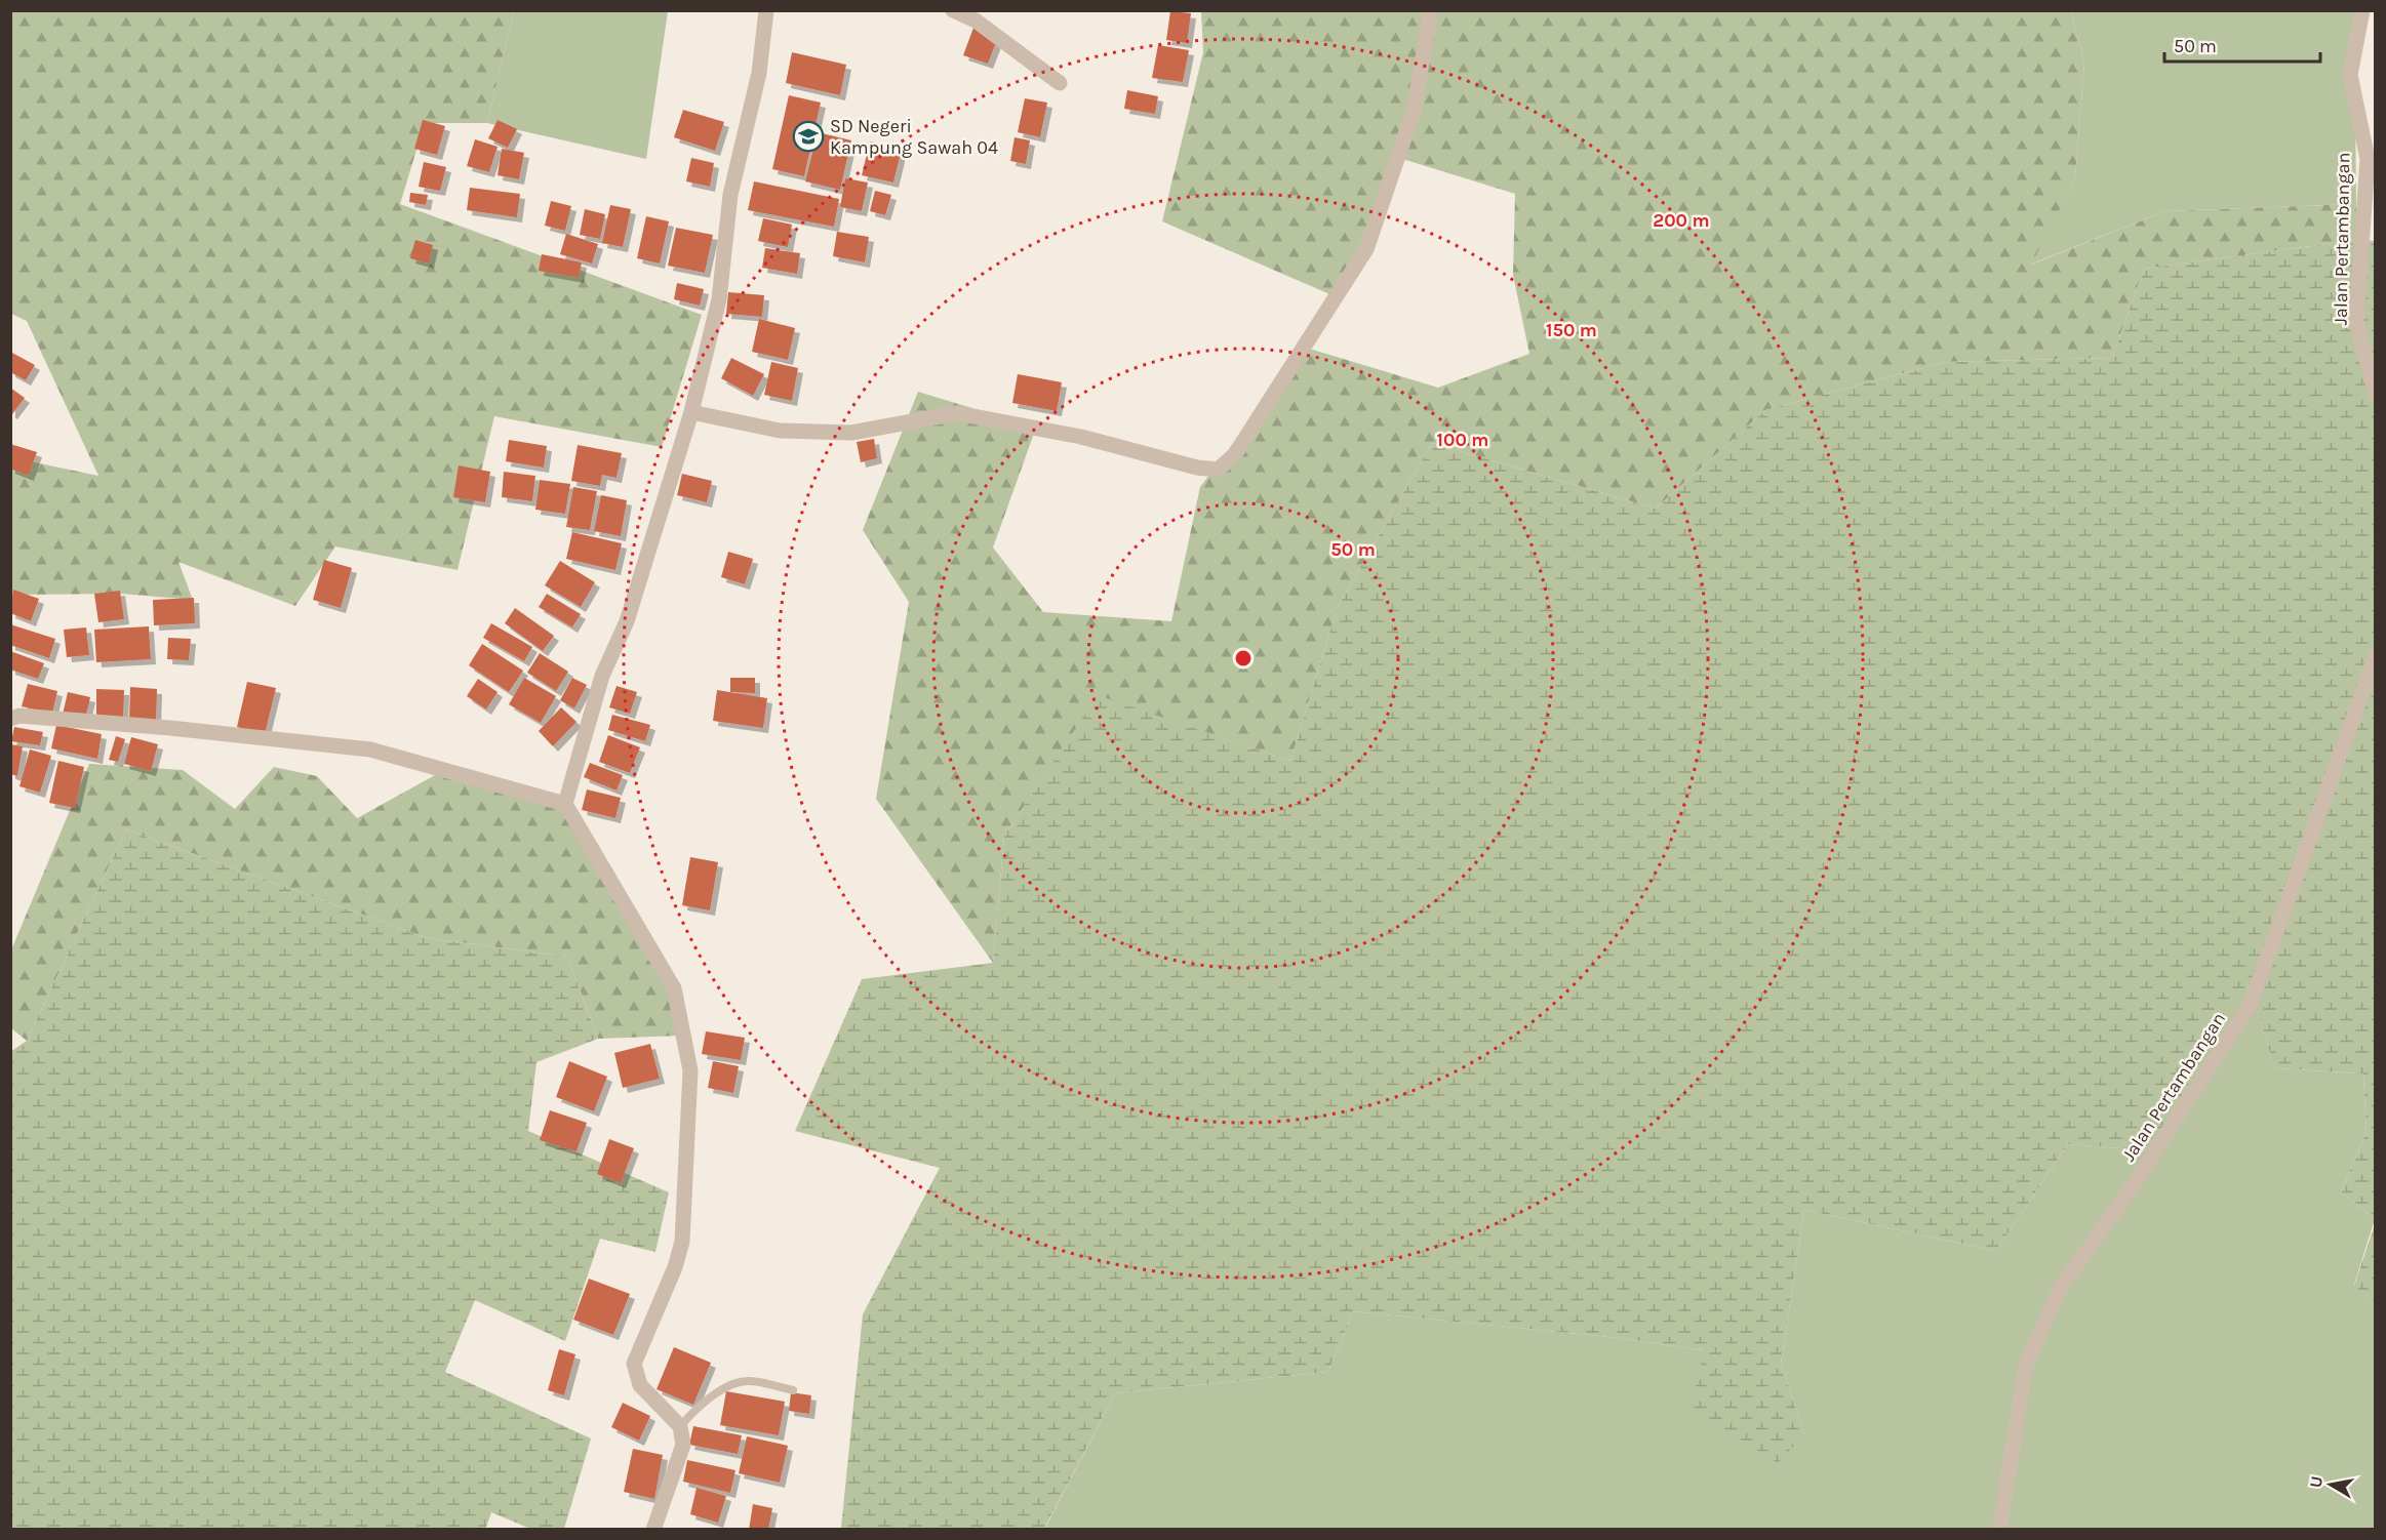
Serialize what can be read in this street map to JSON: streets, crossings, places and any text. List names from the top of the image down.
{
  "streets": {
    "street": ["Jalan Pertambangan"]
  },
  "places": {
    "school or university": ["SD Negeri Kampung Sawah 04"]
  },
  "scale_bar": "50 m",
  "north": "left",
  "rings": [
    "200 m",
    "150 m",
    "100 m",
    "50 m"
  ]
}
